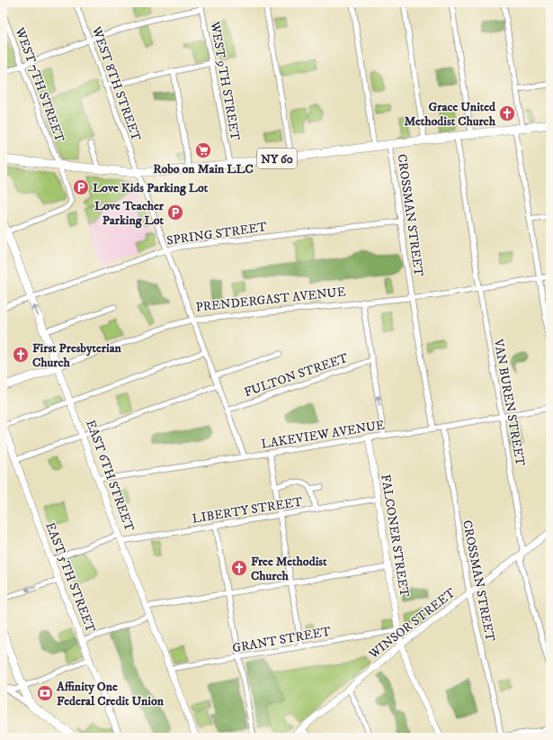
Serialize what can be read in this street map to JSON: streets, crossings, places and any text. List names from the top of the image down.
{
  "streets": {
    "main road": ["NY 60", "PRENDERGAST AVENUE", "EAST 6TH STREET"],
    "street": [
      "WEST 9TH STREET",
      "WEST 8TH STREET",
      "WEST 7TH STREET",
      "CROSSMAN STREET",
      "SPRING STREET",
      "FULTON STREET",
      "VAN BUREN STREET",
      "LAKEVIEW AVENUE",
      "LIBERTY STREET",
      "FALCONER STREET",
      "EAST 5TH STREET",
      "WINSOR STREET",
      "GRANT STREET"
    ]
  },
  "crossings": [
    ["WEST 9TH STREET", "NY 60"],
    ["WEST 8TH STREET", "NY 60"],
    ["WEST 8TH STREET", "SPRING STREET"],
    ["WEST 8TH STREET", "PRENDERGAST AVENUE"],
    ["WEST 8TH STREET", "FULTON STREET"],
    ["WEST 8TH STREET", "LAKEVIEW AVENUE"],
    ["WEST 7TH STREET", "NY 60"],
    ["WEST 7TH STREET", "EAST 6TH STREET"],
    ["NY 60", "CROSSMAN STREET"],
    ["NY 60", "VAN BUREN STREET"],
    ["CROSSMAN STREET", "SPRING STREET"],
    ["CROSSMAN STREET", "PRENDERGAST AVENUE"],
    ["CROSSMAN STREET", "LAKEVIEW AVENUE"],
    ["CROSSMAN STREET", "WINSOR STREET"],
    ["SPRING STREET", "EAST 6TH STREET"],
    ["PRENDERGAST AVENUE", "VAN BUREN STREET"],
    ["PRENDERGAST AVENUE", "EAST 6TH STREET"],
    ["VAN BUREN STREET", "LAKEVIEW AVENUE"],
    ["VAN BUREN STREET", "WINSOR STREET"],
    ["LAKEVIEW AVENUE", "EAST 6TH STREET"],
    ["LAKEVIEW AVENUE", "FALCONER STREET"],
    ["EAST 6TH STREET", "LIBERTY STREET"],
    ["EAST 6TH STREET", "GRANT STREET"],
    ["LIBERTY STREET", "FALCONER STREET"],
    ["LIBERTY STREET", "EAST 5TH STREET"],
    ["FALCONER STREET", "WINSOR STREET"],
    ["FALCONER STREET", "GRANT STREET"]
  ],
  "places": {
    "church": ["Grace United Methodist Church", "First Presbyterian Church", "Free Methodist Church"],
    "supermarket": ["Robo on Main LLC"],
    "parking": ["Love Kids Parking Lot", "Love Teacher Parking Lot"],
    "bank": ["Affinity One Federal Credit Union"]
  }
}
